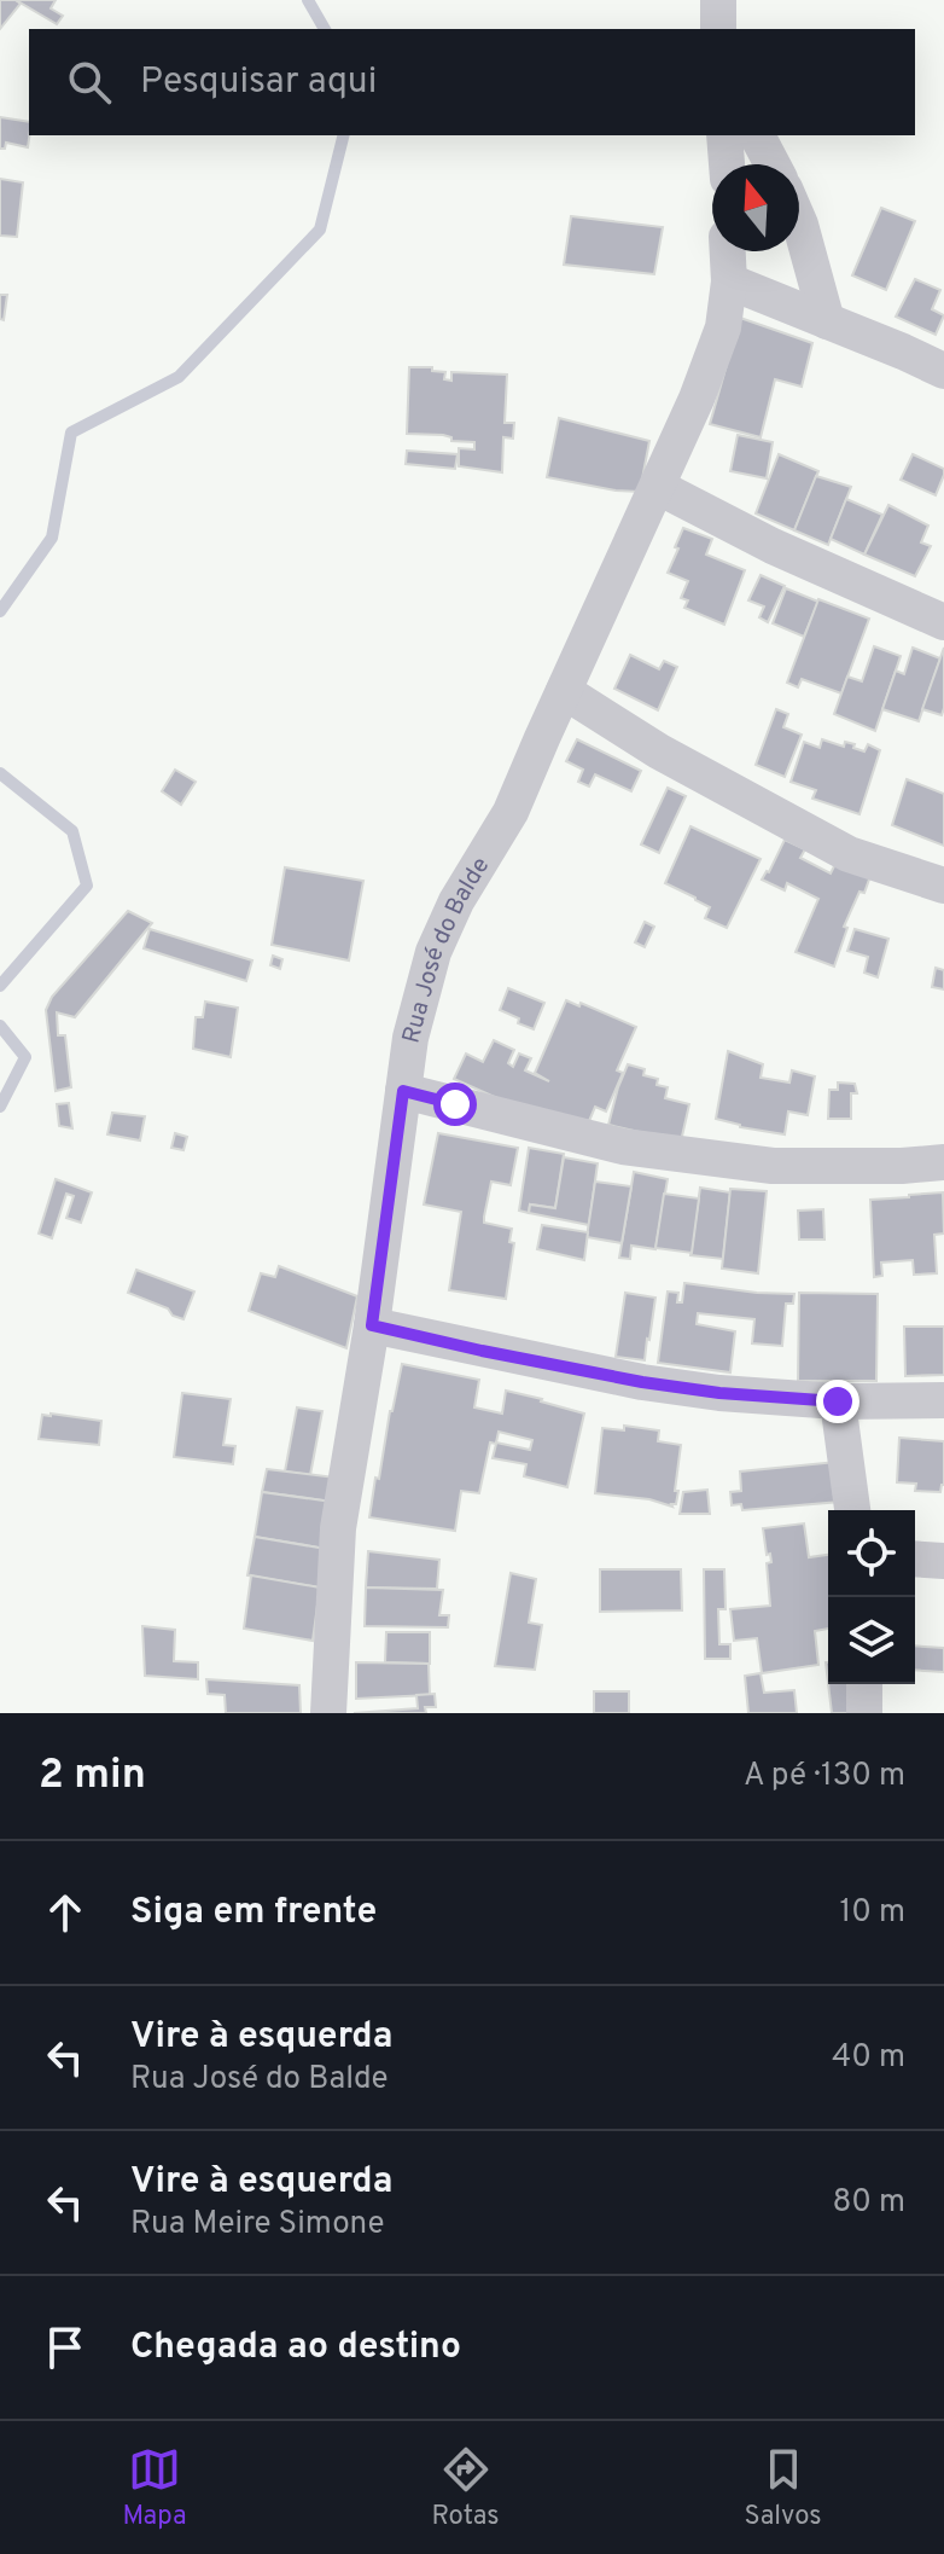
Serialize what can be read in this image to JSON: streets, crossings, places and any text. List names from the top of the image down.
{
  "streets": {
    "street": ["Rua José do Balde"]
  },
  "north": "top",
  "page": {
    "search": "Pesquisar aqui",
    "heading": ["2 min", "A pé · 130 m"],
    "list": [
      ["Siga em frente", "10 m"],
      ["Vire à esquerda", "Rua José do Balde", "40 m"],
      ["Vire à esquerda", "Rua Meire Simone", "80 m"],
      "Chegada ao destino"
    ],
    "nav": ["Mapa", "Rotas", "Salvos"]
  }
}
